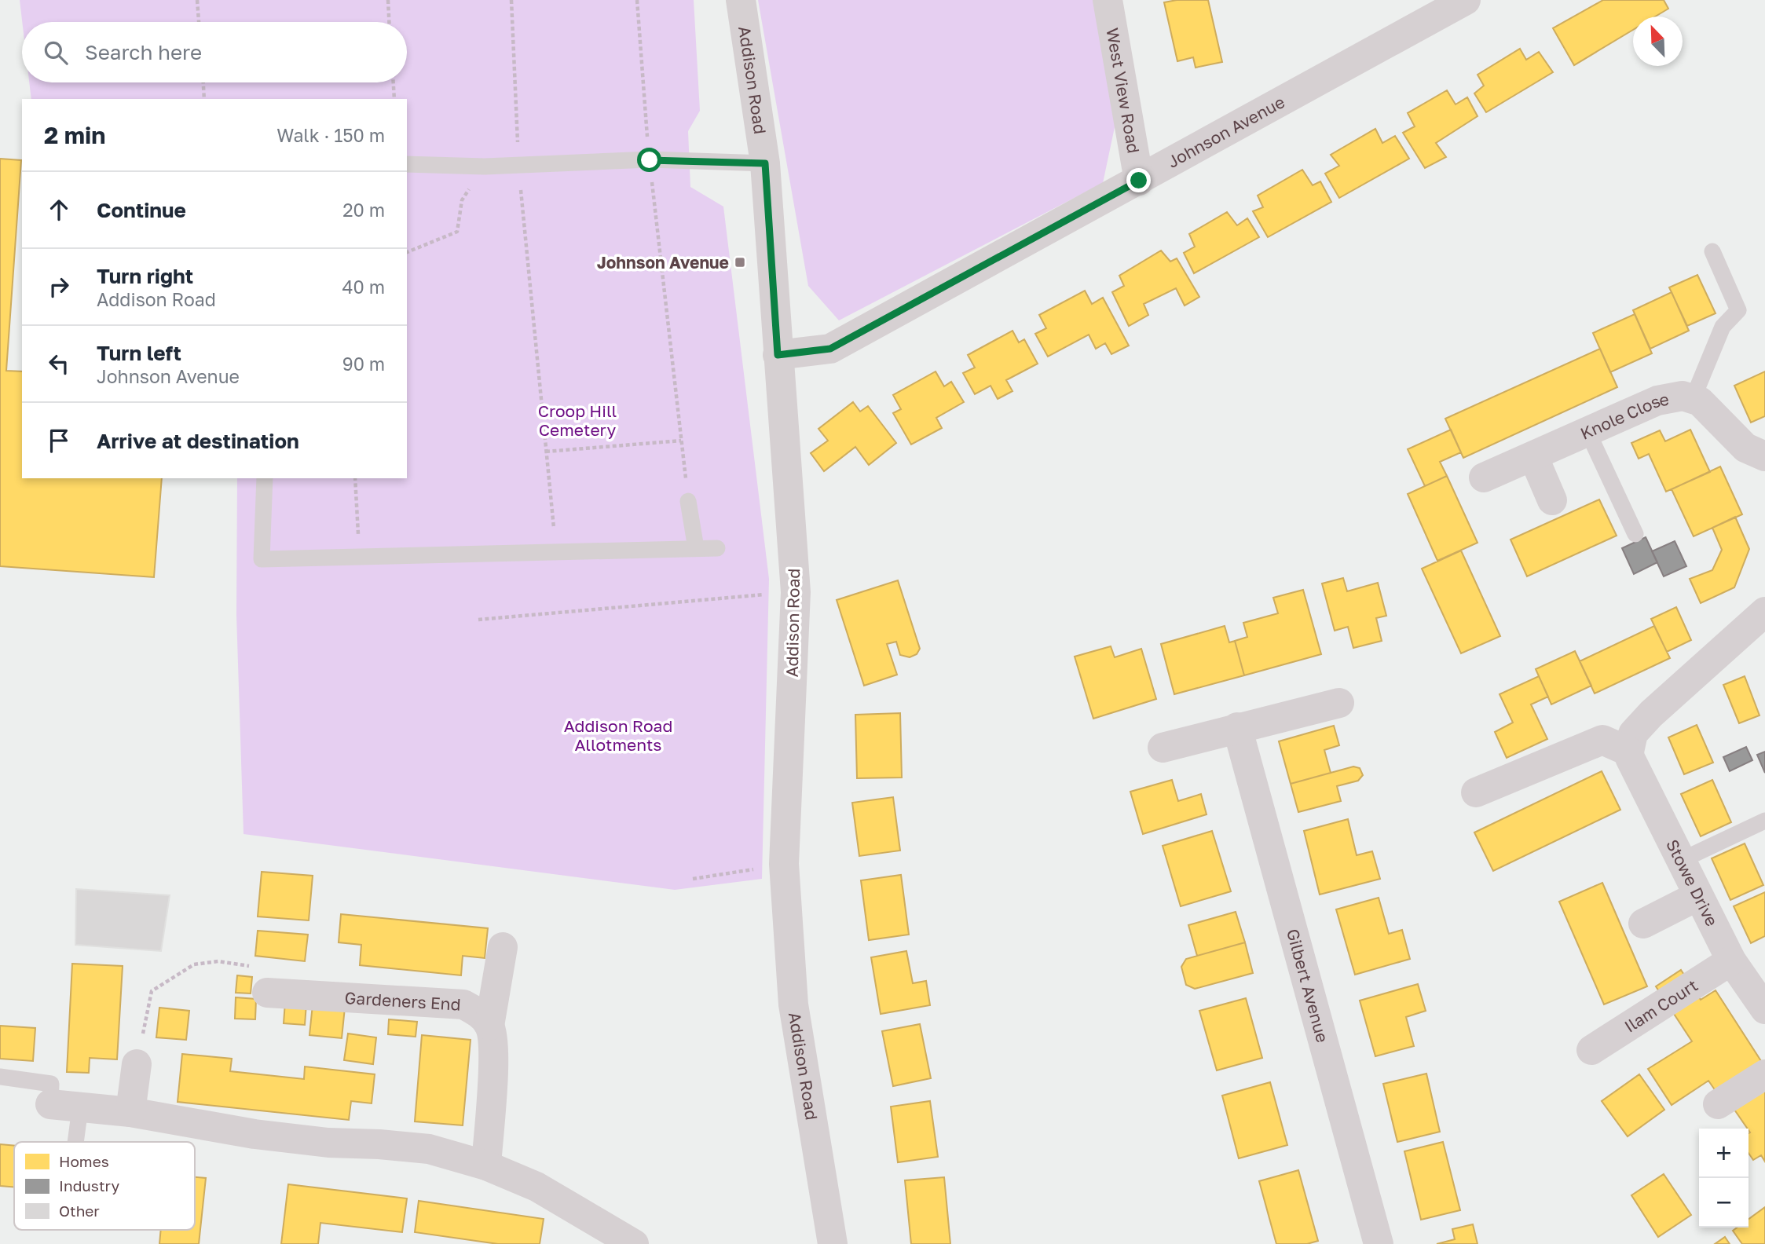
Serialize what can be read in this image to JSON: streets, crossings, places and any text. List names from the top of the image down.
{
  "streets": {
    "street": [
      "Addison Road",
      "West View Road",
      "Johnson Avenue",
      "Knole Close",
      "Stowe Drive",
      "Gilbert Avenue",
      "Gardeners End",
      "Ilam Court"
    ]
  },
  "crossings": [
    ["Addison Road", "Johnson Avenue"],
    ["West View Road", "Johnson Avenue"],
    ["Stowe Drive", "Ilam Court"]
  ],
  "parks": ["Croop Hill Cemetery", "Addison Road Allotments"],
  "places": {
    "transit": ["Johnson Avenue"]
  },
  "legend": ["Homes", "Industry", "Other"],
  "north": "top left",
  "page": {
    "search": "Search here",
    "heading": ["2 min", "Walk · 150 m"],
    "list": [
      ["Continue", "20 m"],
      ["Turn right", "Addison Road", "40 m"],
      ["Turn left", "Johnson Avenue", "90 m"],
      "Arrive at destination"
    ],
    "map_buttons": ["+", "−"]
  }
}
